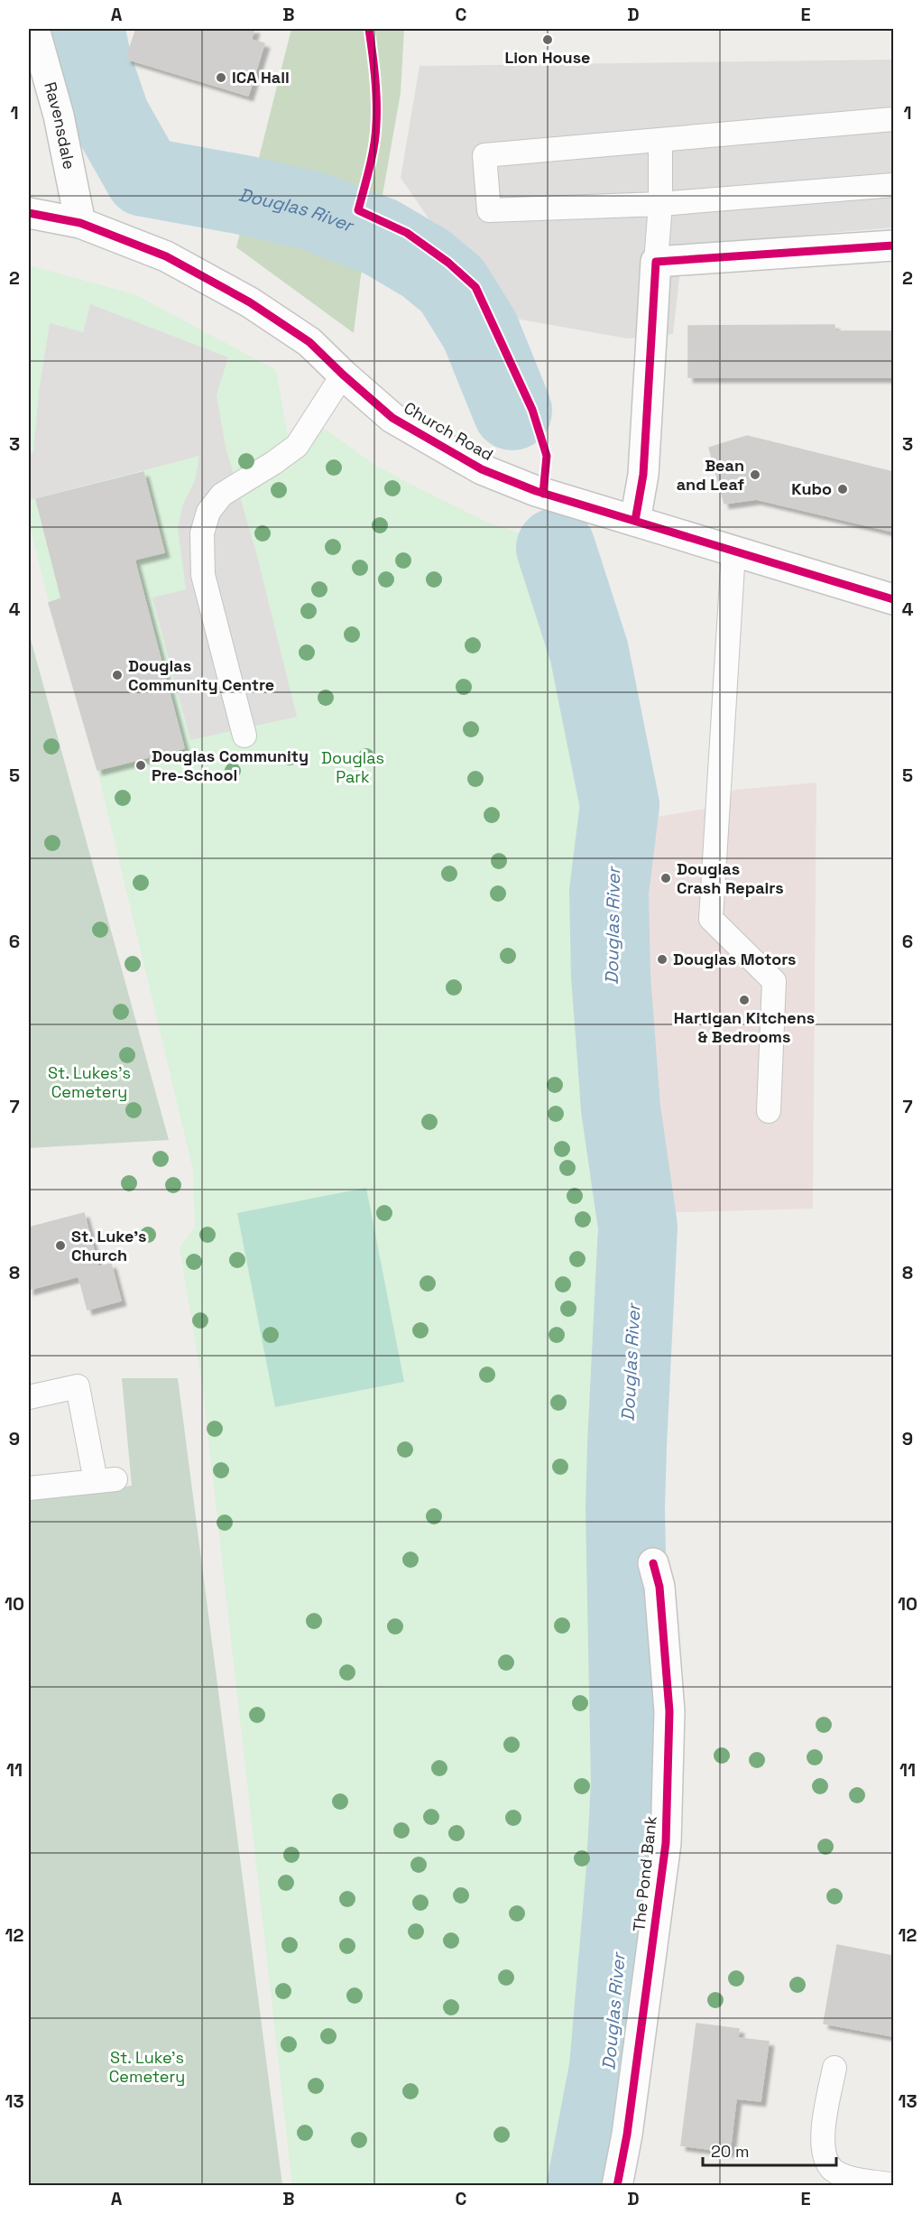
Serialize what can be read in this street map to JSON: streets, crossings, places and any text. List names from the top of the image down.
{
  "streets": {
    "street": ["Ravensdale", "Church Road", "The Pond Bank"]
  },
  "crossings": [
    ["Ravensdale", "Church Road"]
  ],
  "water": ["Douglas River"],
  "parks": ["Douglas Park", "St. Lukes's Cemetery", "St. Luke's Cemetery"],
  "places": [
    "Lion House",
    "ICA Hall",
    "Bean and Leaf",
    "Kubo",
    "Douglas Community Centre",
    "Douglas Community Pre-School",
    "Douglas Crash Repairs",
    "Douglas Motors",
    "Hartigan Kitchens & Bedrooms",
    "St. Luke's Church"
  ],
  "scale_bar": "20 m",
  "grid": {
    "columns": [
      "A",
      "B",
      "C",
      "D",
      "E"
    ],
    "rows": [
      "1",
      "2",
      "3",
      "4",
      "5",
      "6",
      "7",
      "8",
      "9",
      "10",
      "11",
      "12",
      "13"
    ]
  }
}
